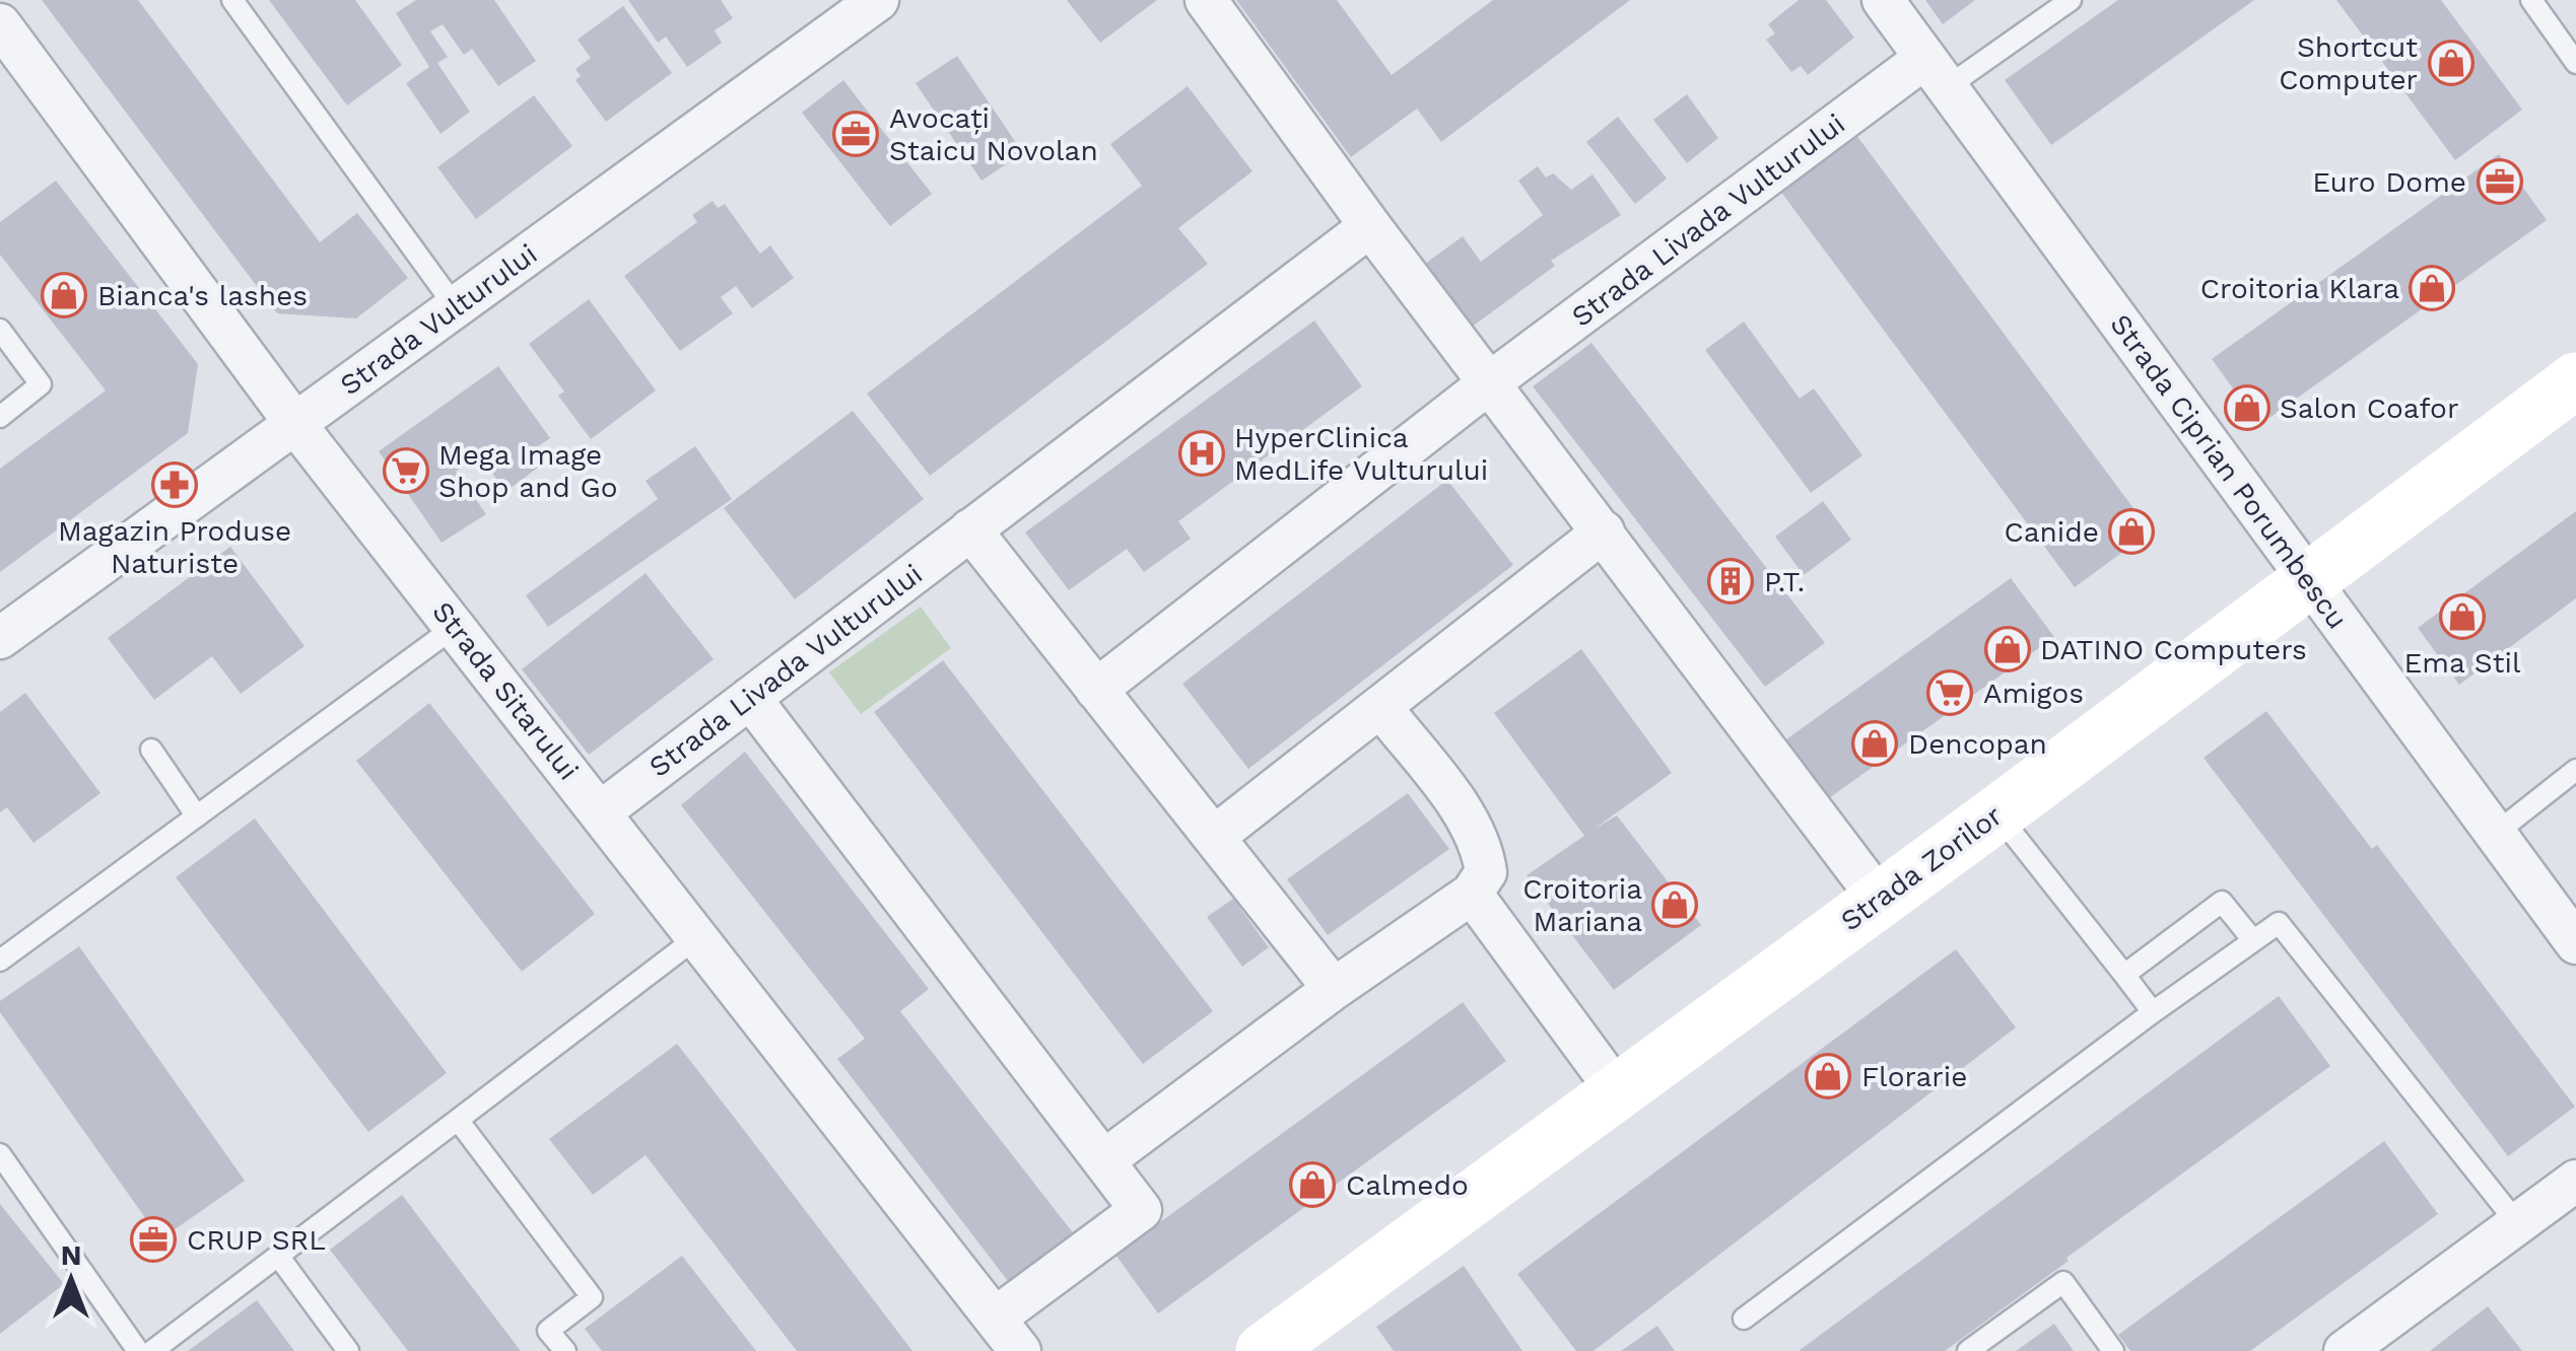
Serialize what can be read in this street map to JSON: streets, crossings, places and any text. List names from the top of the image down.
{
  "streets": {
    "street": [
      "Strada Livada Vulturului",
      "Strada Vulturului",
      "Strada Ciprian Porumbescu",
      "Strada Sitarului",
      "Strada Zorilor"
    ]
  },
  "crossings": [
    ["Strada Livada Vulturului", "Strada Ciprian Porumbescu"],
    ["Strada Livada Vulturului", "Strada Sitarului"],
    ["Strada Vulturului", "Strada Sitarului"],
    ["Strada Ciprian Porumbescu", "Strada Zorilor"]
  ],
  "places": {
    "shop": [
      "Shortcut Computer",
      "Croitoria Klara",
      "Bianca's lashes",
      "Salon Coafor",
      "Canide",
      "Ema Stil",
      "DATINO Computers",
      "Dencopan",
      "Croitoria Mariana",
      "Florarie",
      "Calmedo"
    ],
    "office": ["Avocați Staicu Novolan", "Euro Dome", "CRUP SRL"],
    "hospital": ["HyperClinica MedLife Vulturului"],
    "supermarket": ["Mega Image Shop and Go", "Amigos"],
    "pharmacy": ["Magazin Produse Naturiste"],
    "building": ["P.T."]
  },
  "north": "top"
}
